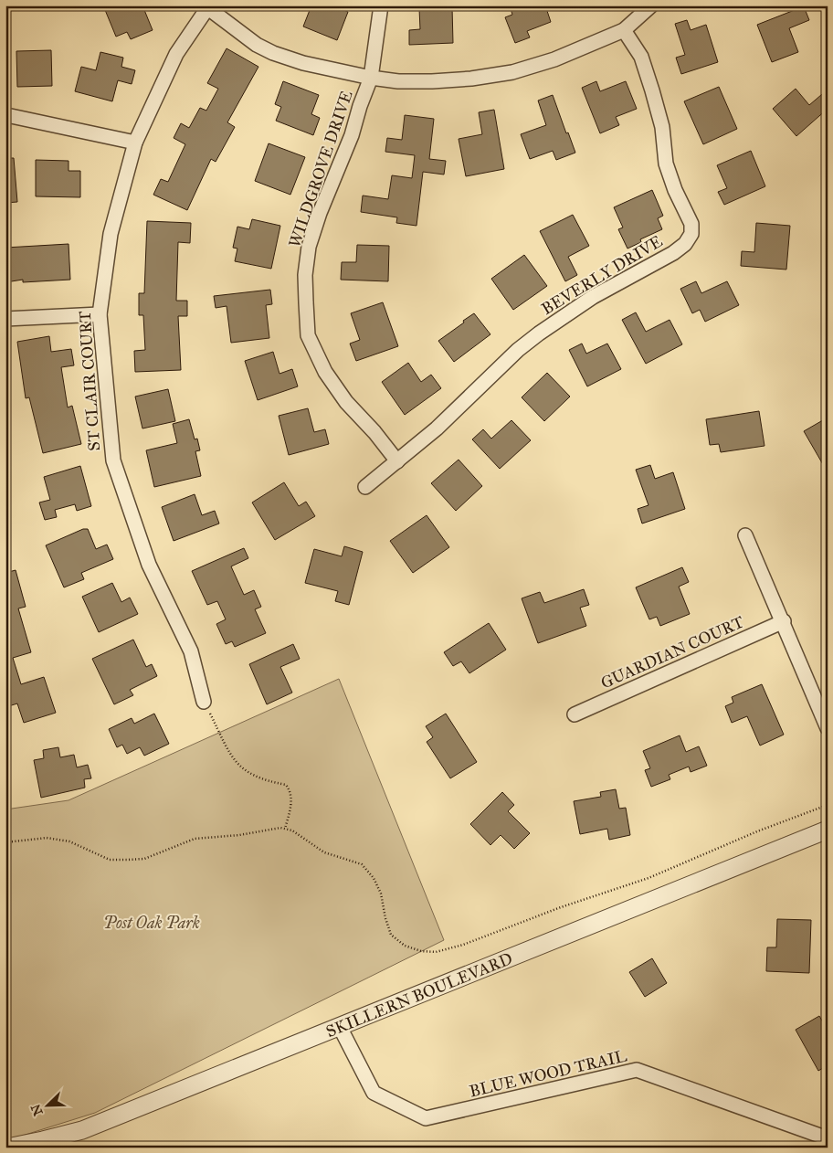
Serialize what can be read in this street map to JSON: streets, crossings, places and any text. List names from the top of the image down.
{
  "streets": {
    "street": [
      "WILDGROVE DRIVE",
      "BEVERLY DRIVE",
      "ST CLAIR COURT",
      "GUARDIAN COURT",
      "SKILLERN BOULEVARD",
      "BLUE WOOD TRAIL"
    ]
  },
  "crossings": [
    ["WILDGROVE DRIVE", "BEVERLY DRIVE"],
    ["SKILLERN BOULEVARD", "BLUE WOOD TRAIL"]
  ],
  "parks": ["Post Oak Park"],
  "north": "bottom left"
}
